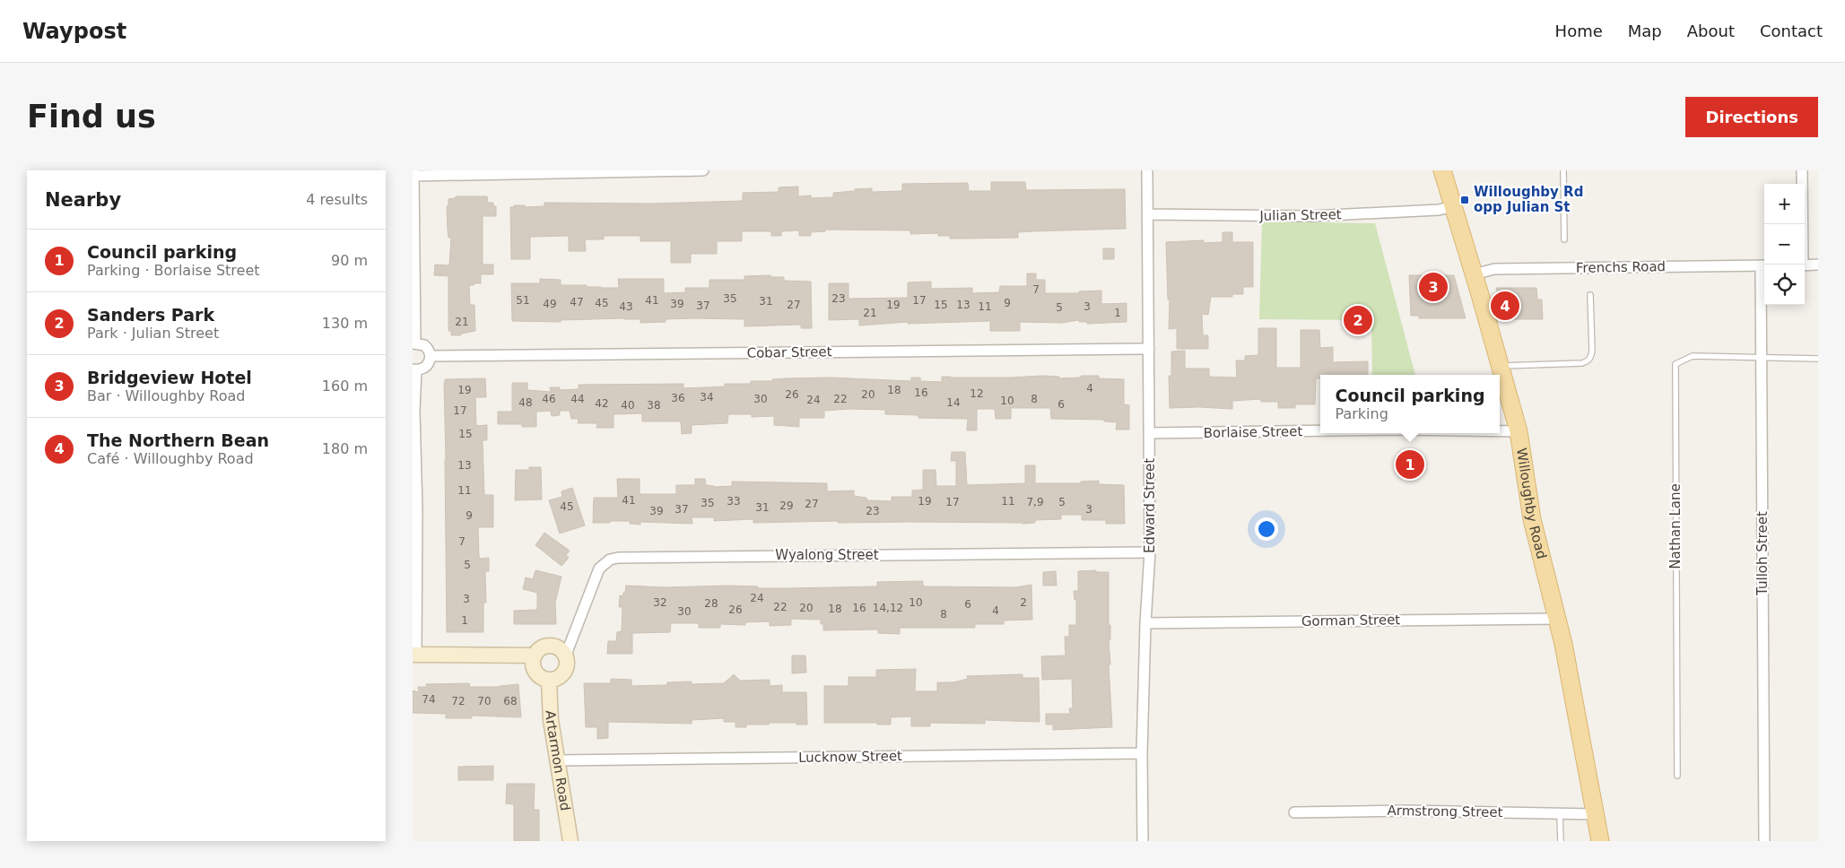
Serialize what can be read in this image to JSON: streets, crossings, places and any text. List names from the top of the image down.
{
  "streets": {
    "main road": ["Willoughby Road"],
    "street": [
      "Julian Street",
      "Frenchs Road",
      "Cobar Street",
      "Borlaise Street",
      "Edward Street",
      "Tulloh Street",
      "Wyalong Street",
      "Gorman Street",
      "Lucknow Street",
      "Artarmon Road",
      "Armstrong Street"
    ],
    "lane": ["Nathan Lane"]
  },
  "crossings": [
    ["Julian Street", "Willoughby Road"],
    ["Julian Street", "Edward Street"],
    ["Frenchs Road", "Willoughby Road"],
    ["Frenchs Road", "Tulloh Street"],
    ["Cobar Street", "Edward Street"],
    ["Borlaise Street", "Willoughby Road"],
    ["Borlaise Street", "Edward Street"],
    ["Willoughby Road", "Gorman Street"],
    ["Willoughby Road", "Armstrong Street"],
    ["Edward Street", "Wyalong Street"],
    ["Edward Street", "Gorman Street"],
    ["Edward Street", "Lucknow Street"],
    ["Nathan Lane", "Tulloh Street"],
    ["Wyalong Street", "Artarmon Road"],
    ["Lucknow Street", "Artarmon Road"]
  ],
  "places": {
    "transit": ["Willoughby Rd opp Julian St"]
  },
  "house_numbers": [
    "7",
    "35",
    "23",
    "51",
    "41",
    "17",
    "31",
    "47",
    "45",
    "9",
    "49",
    "39",
    "27",
    "19",
    "15",
    "13",
    "37",
    "43",
    "11",
    "3",
    "5",
    "21",
    "1",
    "21",
    "4",
    "19",
    "18",
    "16",
    "12",
    "26",
    "20",
    "34",
    "36",
    "46",
    "44",
    "30",
    "22",
    "8",
    "24",
    "10",
    "48",
    "14",
    "42",
    "6",
    "40",
    "38",
    "17",
    "15",
    "13",
    "11",
    "41",
    "33",
    "19",
    "11",
    "17",
    "7,9",
    "5",
    "35",
    "27",
    "29",
    "45",
    "31",
    "37",
    "3",
    "39",
    "23",
    "9",
    "7",
    "5",
    "24",
    "3",
    "32",
    "10",
    "2",
    "28",
    "6",
    "22",
    "20",
    "16",
    "14,12",
    "18",
    "26",
    "4",
    "30",
    "8",
    "1",
    "74",
    "72",
    "70",
    "68"
  ],
  "page": {
    "header": "Waypost",
    "nav": [
      "Home",
      "Map",
      "About",
      "Contact"
    ],
    "buttons": "Directions",
    "title": "Find us",
    "heading": ["Nearby", "4 results"],
    "map_buttons": ["+", "−"],
    "list": [
      {
        "mark": "1",
        "name": "Council parking",
        "note": "Parking · Borlaise Street",
        "value": "90 m"
      },
      {
        "mark": "2",
        "name": "Sanders Park",
        "note": "Park · Julian Street",
        "value": "130 m"
      },
      {
        "mark": "3",
        "name": "Bridgeview Hotel",
        "note": "Bar · Willoughby Road",
        "value": "160 m"
      },
      {
        "mark": "4",
        "name": "The Northern Bean",
        "note": "Café · Willoughby Road",
        "value": "180 m"
      }
    ],
    "pins": [
      "3",
      "4",
      "2",
      "1"
    ],
    "popup": ["Council parking", "Parking"]
  }
}
